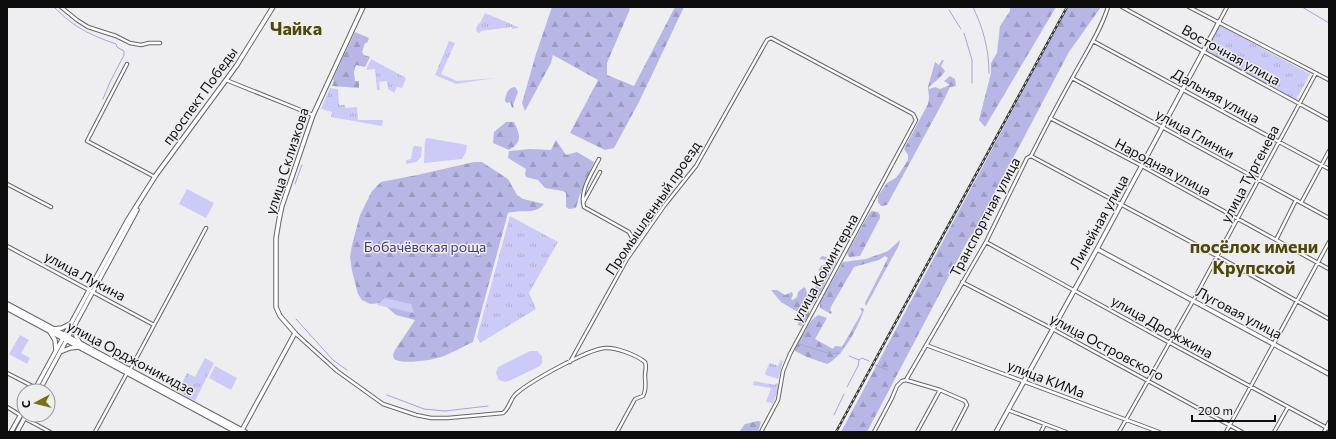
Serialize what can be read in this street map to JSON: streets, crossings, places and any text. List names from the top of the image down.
{
  "streets": {
    "main road": ["улица Орджоникидзе"],
    "street": [
      "Восточная улица",
      "проспект Победы",
      "Дальняя улица",
      "улица Глинки",
      "улица Склизкова",
      "Народная улица",
      "улица Тургенева",
      "Промышленный проезд",
      "Транспортная улица",
      "Линейная улица",
      "улица Коминтерна",
      "улица Лукина",
      "Луговая улица",
      "улица Дрожжина",
      "улица Островского",
      "улица КИМа"
    ]
  },
  "crossings": [
    ["Восточная улица", "улица Тургенева"],
    ["Восточная улица", "Линейная улица"],
    ["проспект Победы", "улица Лукина"],
    ["проспект Победы", "улица Орджоникидзе"],
    ["Дальняя улица", "улица Тургенева"],
    ["Дальняя улица", "Транспортная улица"],
    ["Дальняя улица", "Линейная улица"],
    ["улица Глинки", "улица Тургенева"],
    ["улица Глинки", "Транспортная улица"],
    ["улица Глинки", "Линейная улица"],
    ["Народная улица", "улица Тургенева"],
    ["Народная улица", "Транспортная улица"],
    ["Народная улица", "Линейная улица"],
    ["улица Тургенева", "Луговая улица"],
    ["улица Тургенева", "улица Дрожжина"],
    ["улица Тургенева", "улица Островского"],
    ["улица Тургенева", "улица КИМа"],
    ["Промышленный проезд", "улица Коминтерна"],
    ["Транспортная улица", "улица Дрожжина"],
    ["Транспортная улица", "улица Островского"],
    ["Транспортная улица", "улица КИМа"],
    ["Линейная улица", "Луговая улица"],
    ["Линейная улица", "улица Дрожжина"],
    ["Линейная улица", "улица Островского"],
    ["Линейная улица", "улица КИМа"]
  ],
  "districts": ["Чайка", "посёлок имени Крупской"],
  "parks": ["Бобачёвская роща"],
  "scale_bar": "200 m",
  "north": "left"
}
